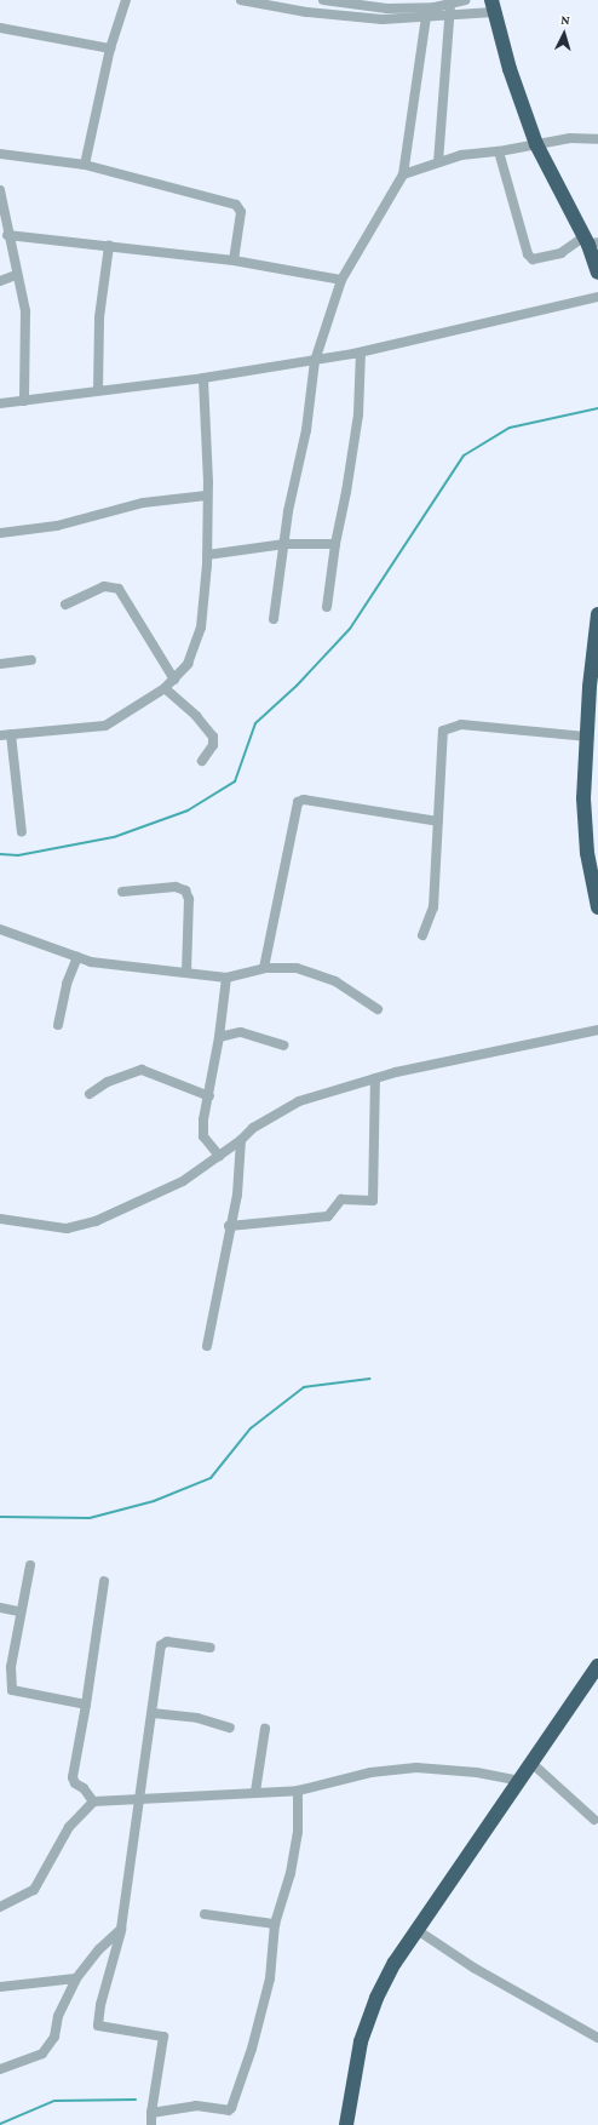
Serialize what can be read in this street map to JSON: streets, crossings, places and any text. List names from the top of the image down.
{
  "north": "top"
}
